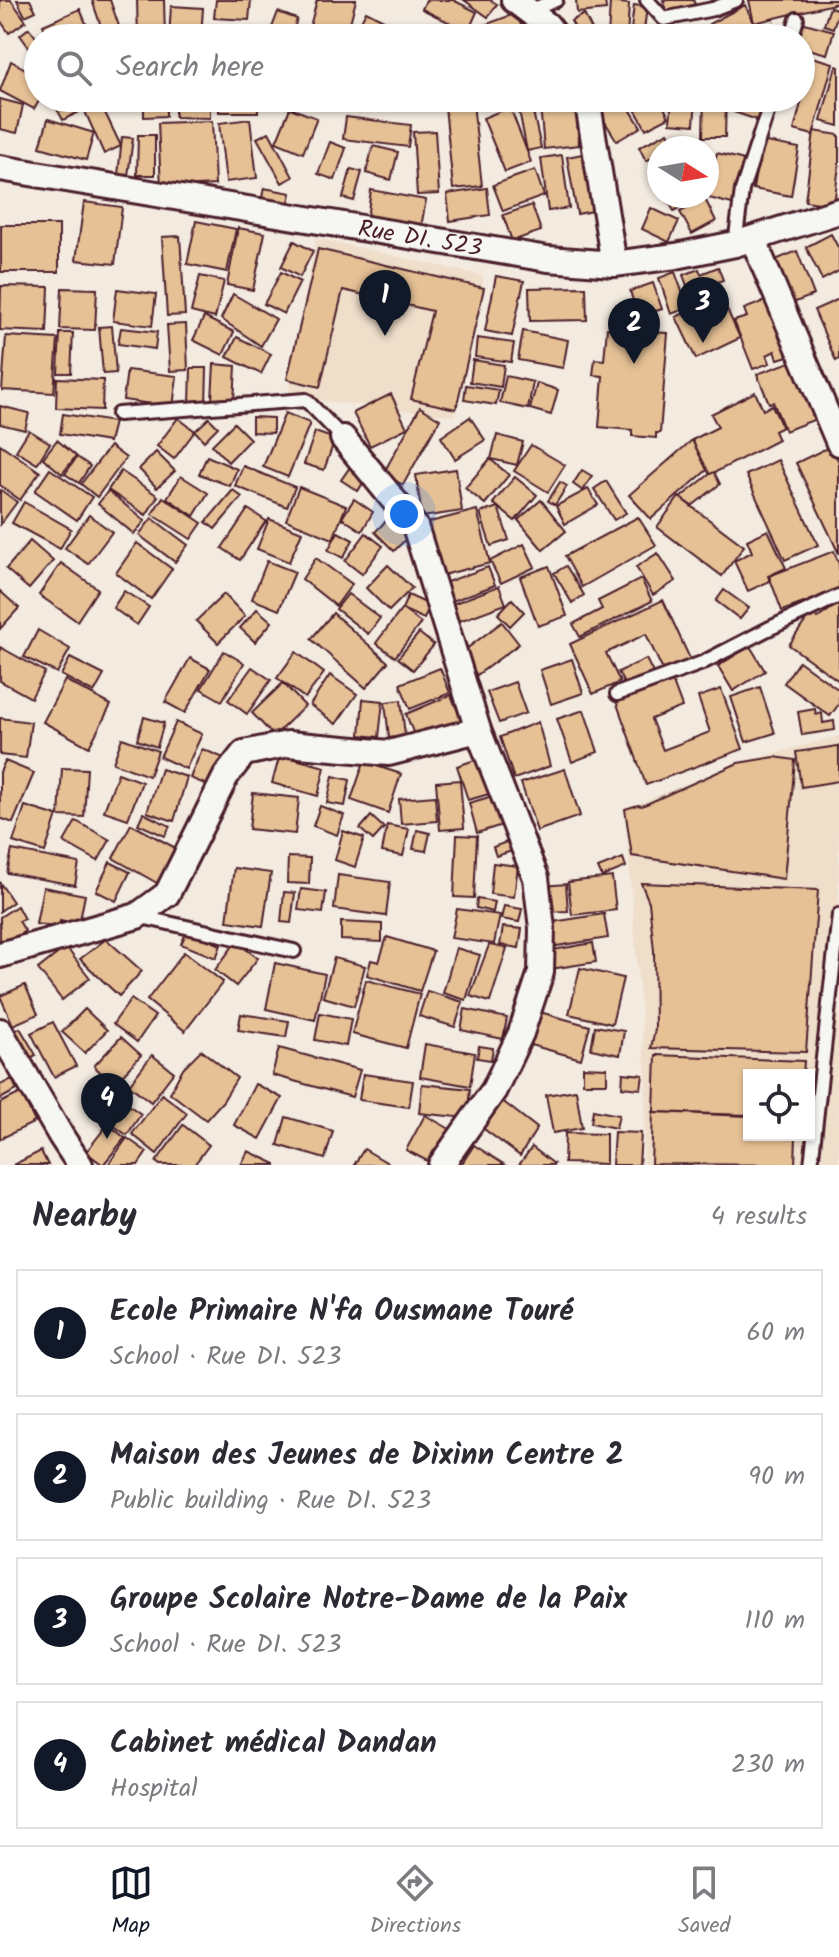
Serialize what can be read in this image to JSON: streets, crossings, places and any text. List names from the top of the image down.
{
  "streets": {
    "street": ["Rue DI. 523"]
  },
  "north": "right",
  "page": {
    "search": "Search here",
    "pins": [
      "1",
      "3",
      "2",
      "4"
    ],
    "heading": ["Nearby", "4 results"],
    "list": [
      {
        "mark": "1",
        "name": "Ecole Primaire N'fa Ousmane Touré",
        "note": "School · Rue DI. 523",
        "value": "60 m"
      },
      {
        "mark": "2",
        "name": "Maison des Jeunes de Dixinn Centre 2",
        "note": "Public building · Rue DI. 523",
        "value": "90 m"
      },
      {
        "mark": "3",
        "name": "Groupe Scolaire Notre-Dame de la Paix",
        "note": "School · Rue DI. 523",
        "value": "110 m"
      },
      {
        "mark": "4",
        "name": "Cabinet médical Dandan",
        "note": "Hospital",
        "value": "230 m"
      }
    ],
    "nav": ["Map", "Directions", "Saved"]
  }
}
